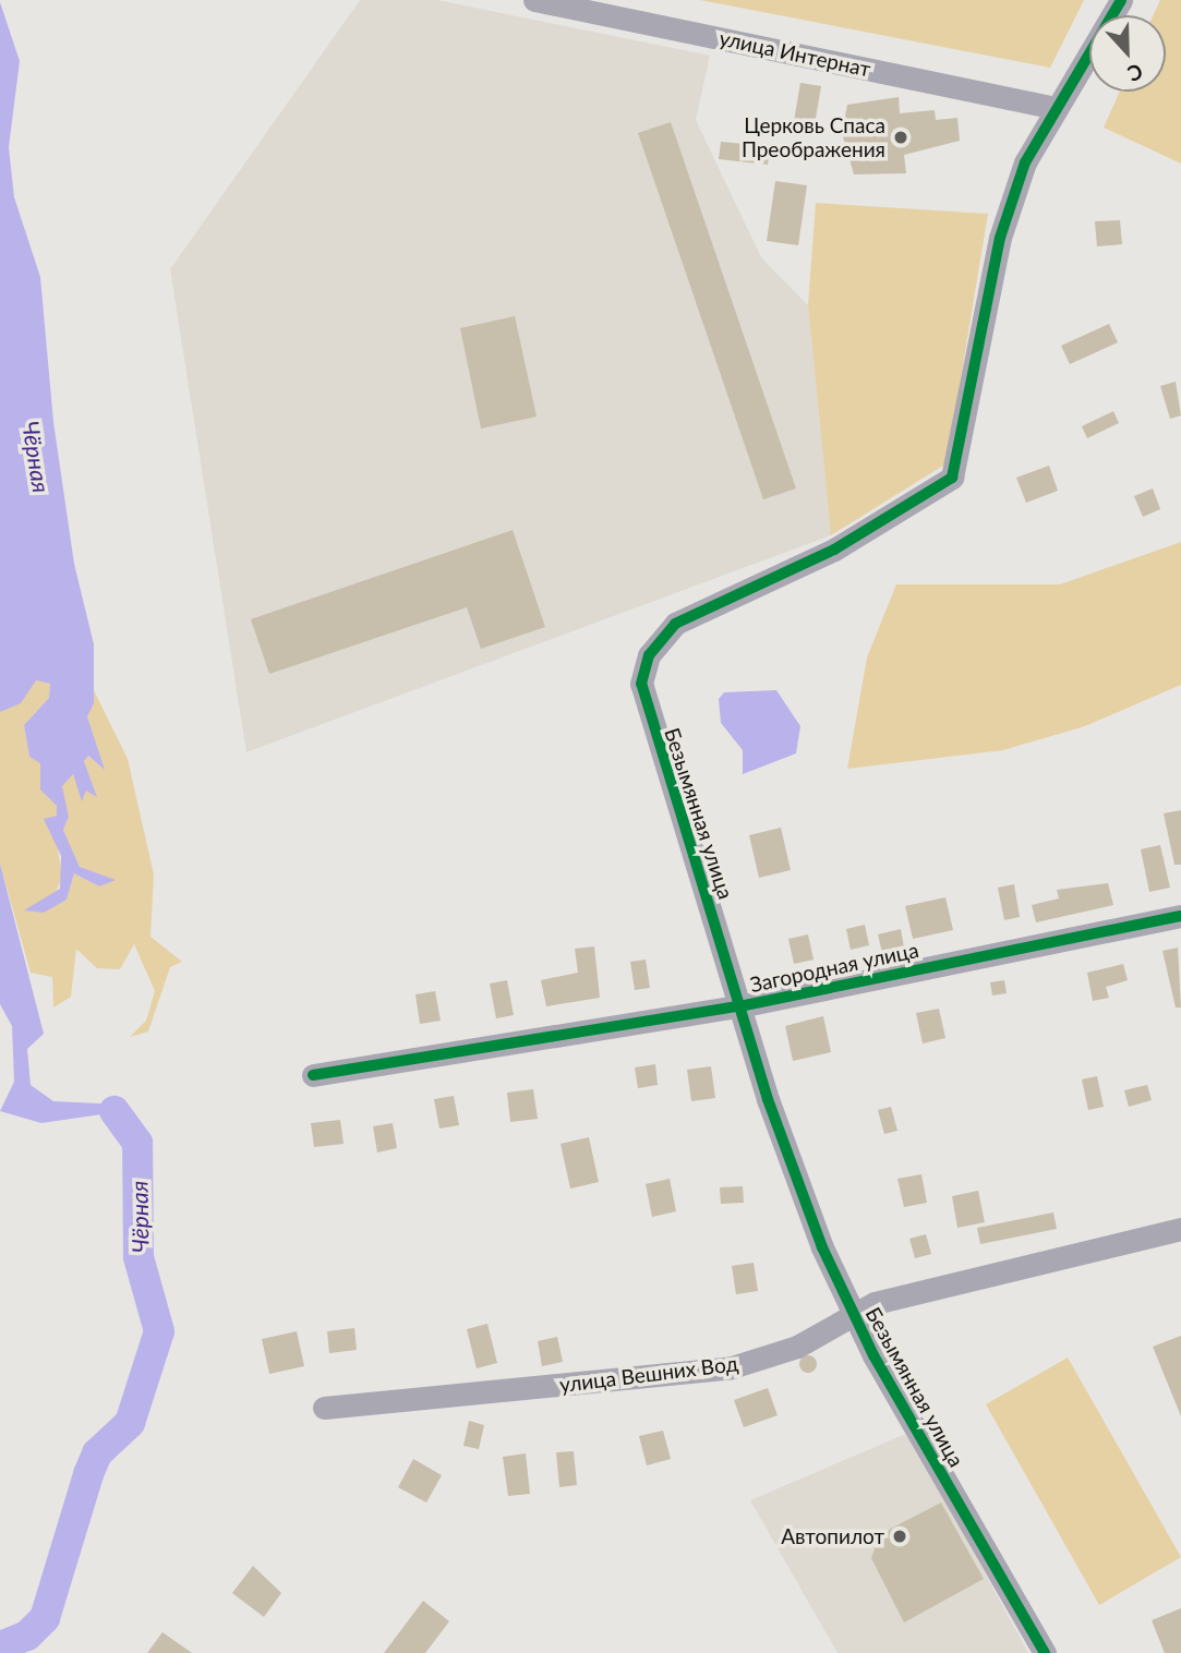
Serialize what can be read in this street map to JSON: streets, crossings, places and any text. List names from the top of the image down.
{
  "streets": {
    "street": [
      "улица Интернат",
      "Безымянная улица",
      "Загородная улица",
      "улица Вешних Вод"
    ]
  },
  "crossings": [
    ["улица Интернат", "Безымянная улица"],
    ["Безымянная улица", "Загородная улица"],
    ["Безымянная улица", "улица Вешних Вод"]
  ],
  "water": ["Чёрная"],
  "places": ["Церковь Спаса Преображения", "Автопилот"],
  "north": "bottom"
}
